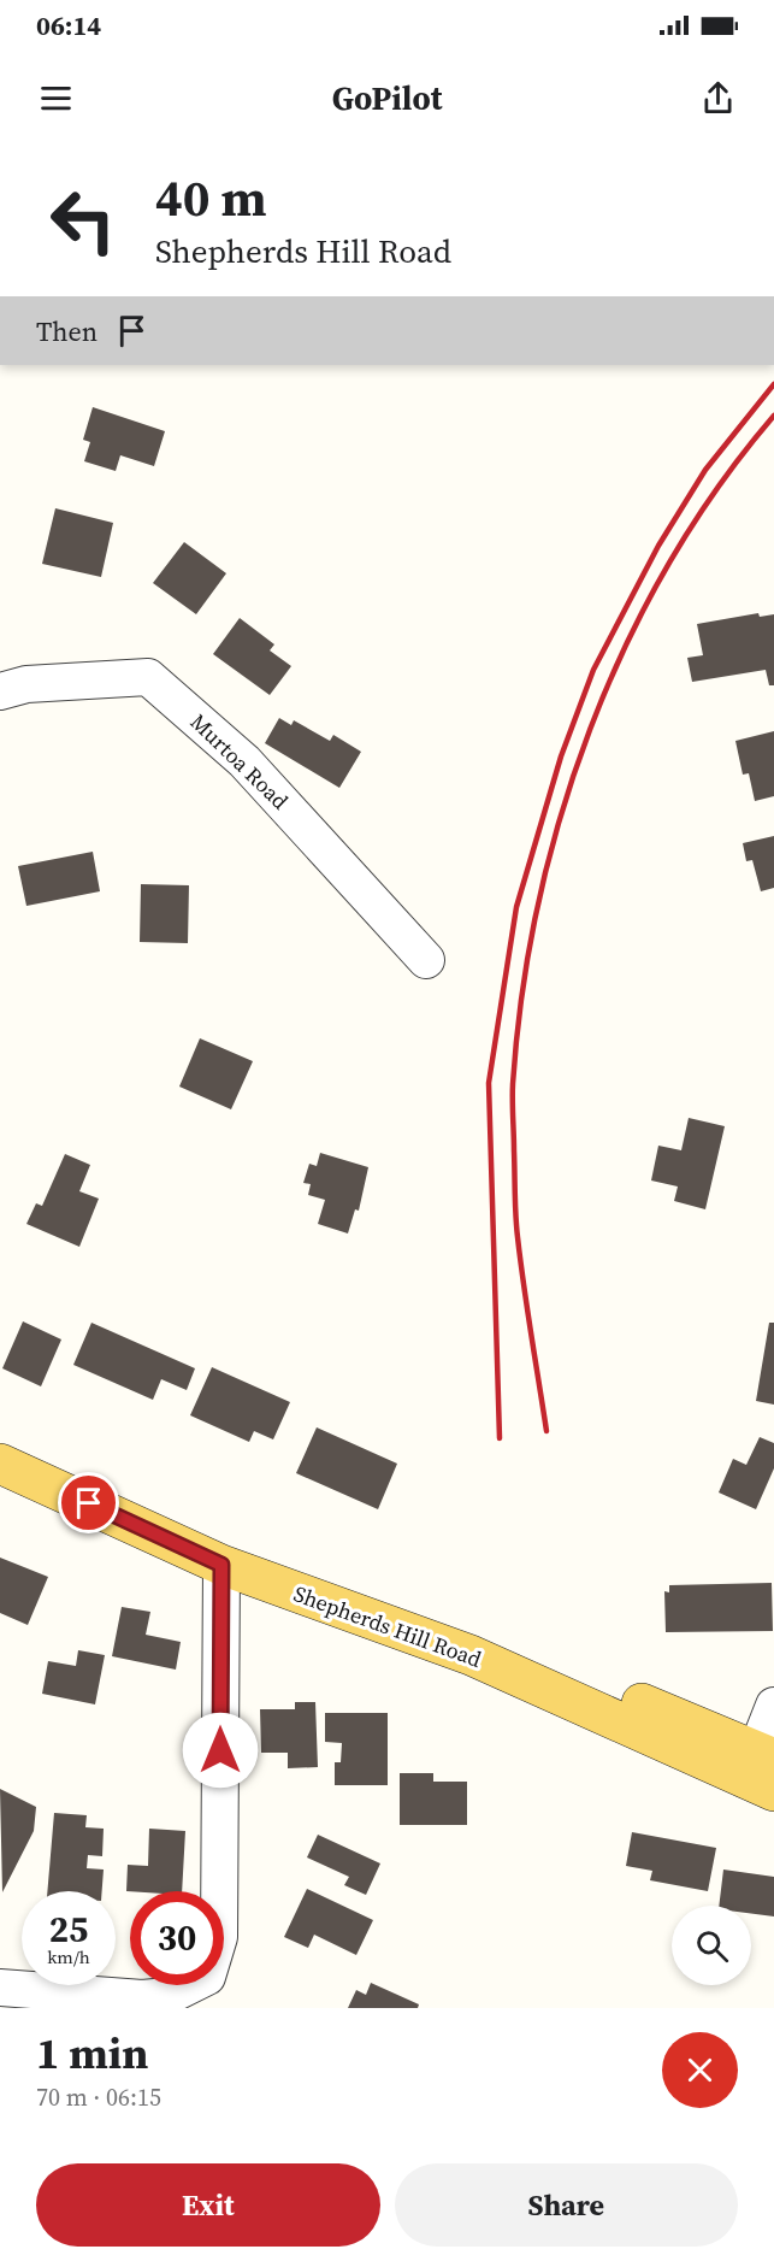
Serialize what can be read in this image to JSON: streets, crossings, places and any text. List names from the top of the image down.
{
  "streets": {
    "main road": ["Shepherds Hill Road"],
    "street": ["Murtoa Road"]
  },
  "page": {
    "status": "06:14",
    "header": "GoPilot",
    "turn": ["40 m", "Shepherds Hill Road"],
    "then": "Then",
    "speed": "25 km/h",
    "limit": "30",
    "heading": ["1 min", "70 m · 06:15"],
    "buttons": ["Exit", "Share"]
  }
}
